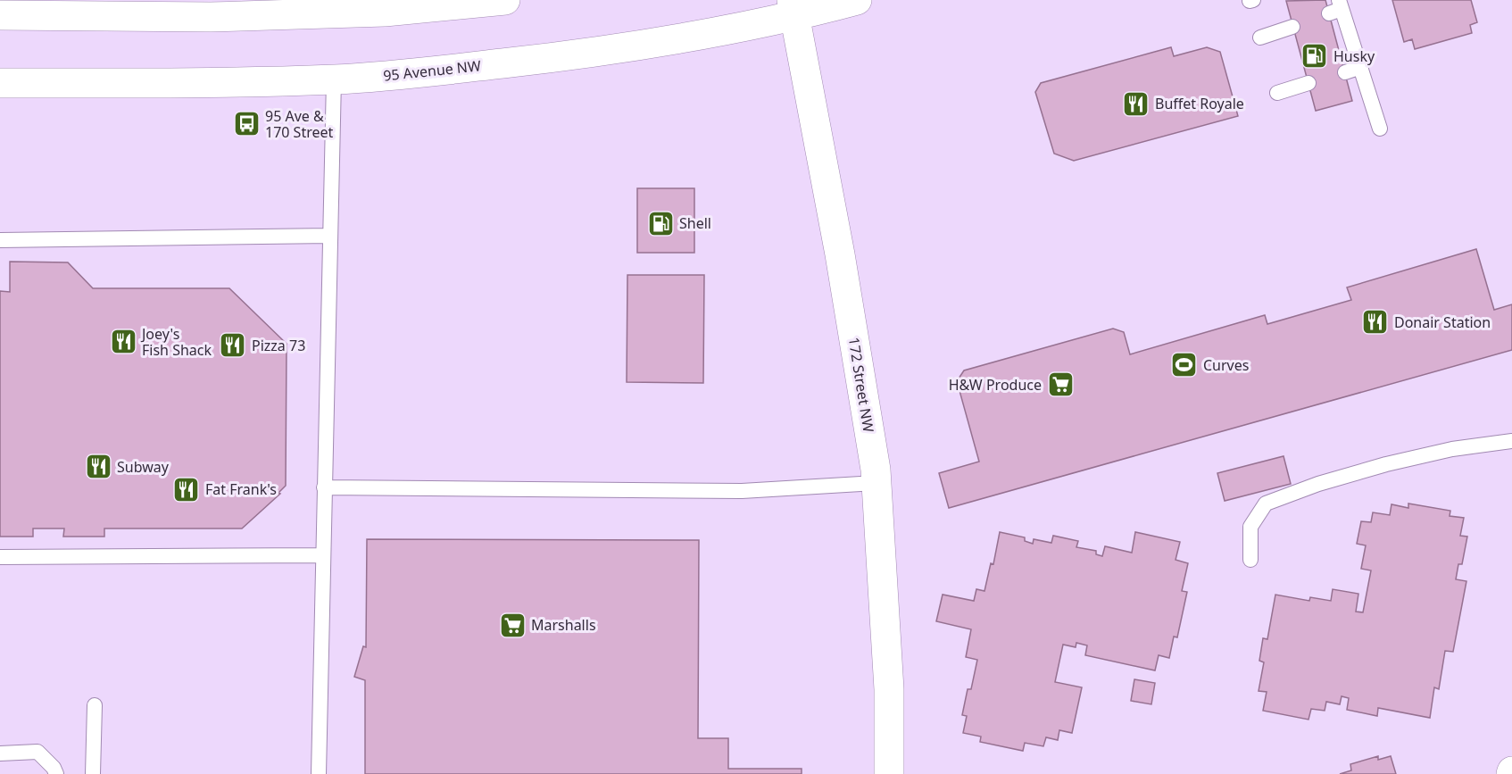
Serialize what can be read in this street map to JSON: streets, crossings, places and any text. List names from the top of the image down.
{
  "streets": {
    "main road": ["95 Avenue NW", "172 Street NW"]
  },
  "crossings": [
    ["95 Avenue NW", "172 Street NW"]
  ],
  "places": {
    "fuel station": ["Husky", "Shell"],
    "restaurant": [
      "Buffet Royale",
      "Donair Station",
      "Joey's Fish Shack",
      "Pizza 73",
      "Subway",
      "Fat Frank's"
    ],
    "bus stop": ["95 Ave & 170 Street"],
    "sports": ["Curves"],
    "supermarket": ["H&W Produce", "Marshalls"]
  }
}
